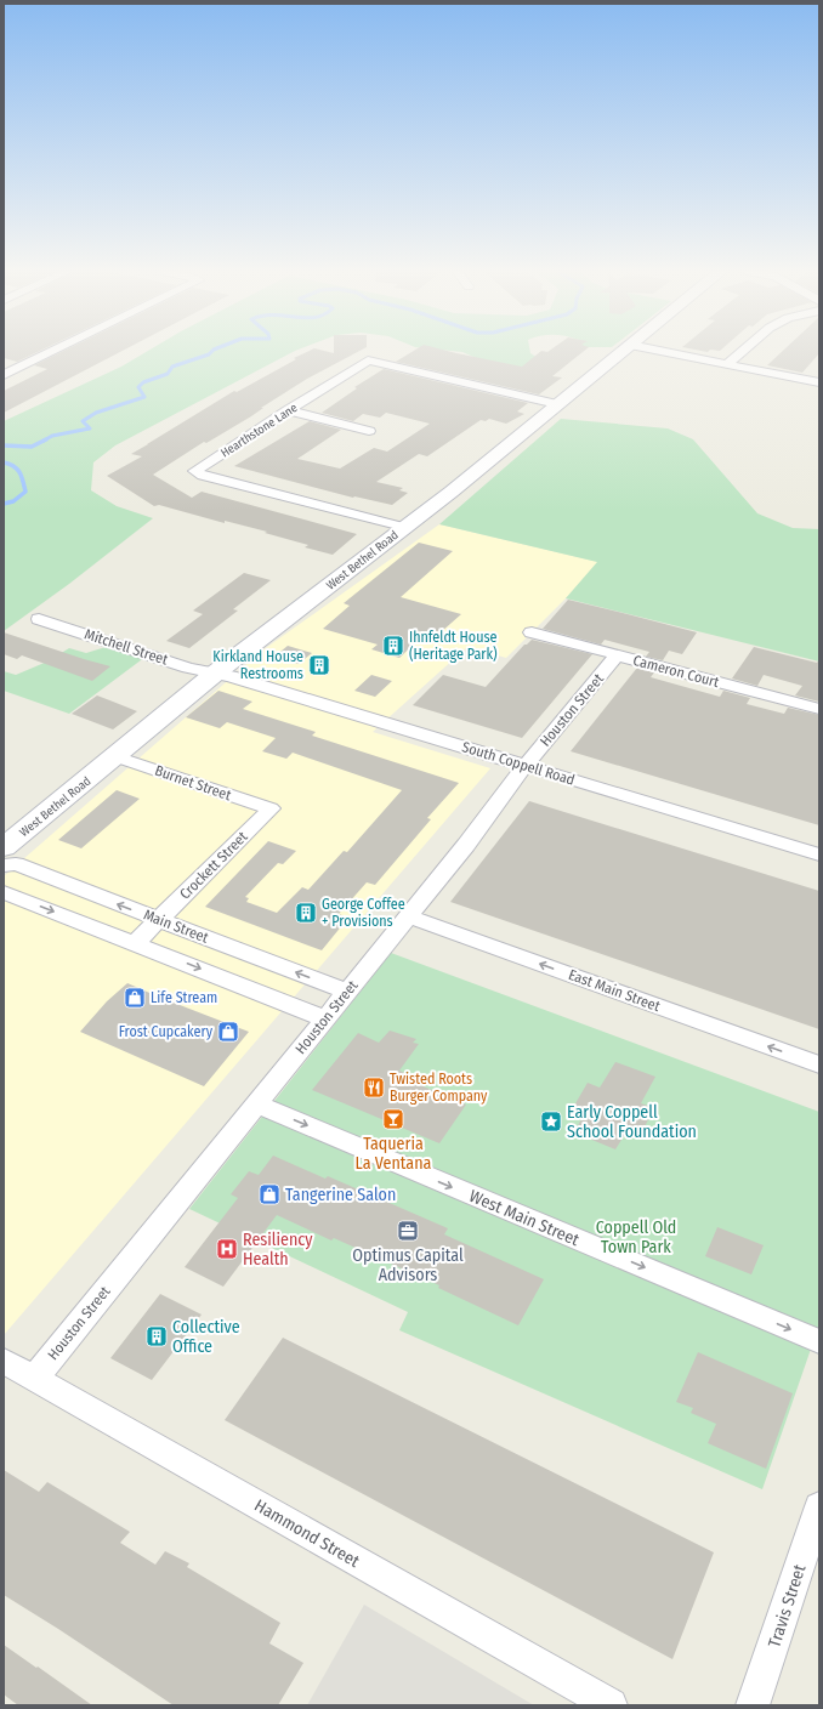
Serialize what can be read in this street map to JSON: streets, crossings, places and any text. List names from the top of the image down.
{
  "streets": {
    "main road": ["West Bethel Road"],
    "street": [
      "Hearthstone Lane",
      "Mitchell Street",
      "Cameron Court",
      "Houston Street",
      "South Coppell Road",
      "Burnet Street",
      "Crockett Street",
      "Main Street",
      "East Main Street",
      "West Main Street",
      "Hammond Street",
      "Travis Street"
    ]
  },
  "crossings": [
    ["Hearthstone Lane", "West Bethel Road"],
    ["West Bethel Road", "Mitchell Street"],
    ["West Bethel Road", "South Coppell Road"],
    ["West Bethel Road", "Burnet Street"],
    ["Mitchell Street", "South Coppell Road"],
    ["Cameron Court", "Houston Street"],
    ["Houston Street", "South Coppell Road"],
    ["Houston Street", "Main Street"],
    ["Houston Street", "East Main Street"],
    ["Houston Street", "West Main Street"],
    ["Houston Street", "Hammond Street"],
    ["Burnet Street", "Crockett Street"],
    ["Crockett Street", "Main Street"]
  ],
  "one_way": ["East Main Street", "West Main Street"],
  "parks": ["Coppell Old Town Park"],
  "places": {
    "building": [
      "Ihnfeldt House (Heritage Park)",
      "Kirkland House Restrooms",
      "George Coffee + Provisions",
      "Collective Office"
    ],
    "shop": ["Life Stream", "Frost Cupcakery", "Tangerine Salon"],
    "restaurant": ["Twisted Roots Burger Company"],
    "bar": ["Taqueria La Ventana"],
    "place": ["Early Coppell School Foundation"],
    "office": ["Optimus Capital Advisors"],
    "hospital": ["Resiliency Health"]
  }
}
